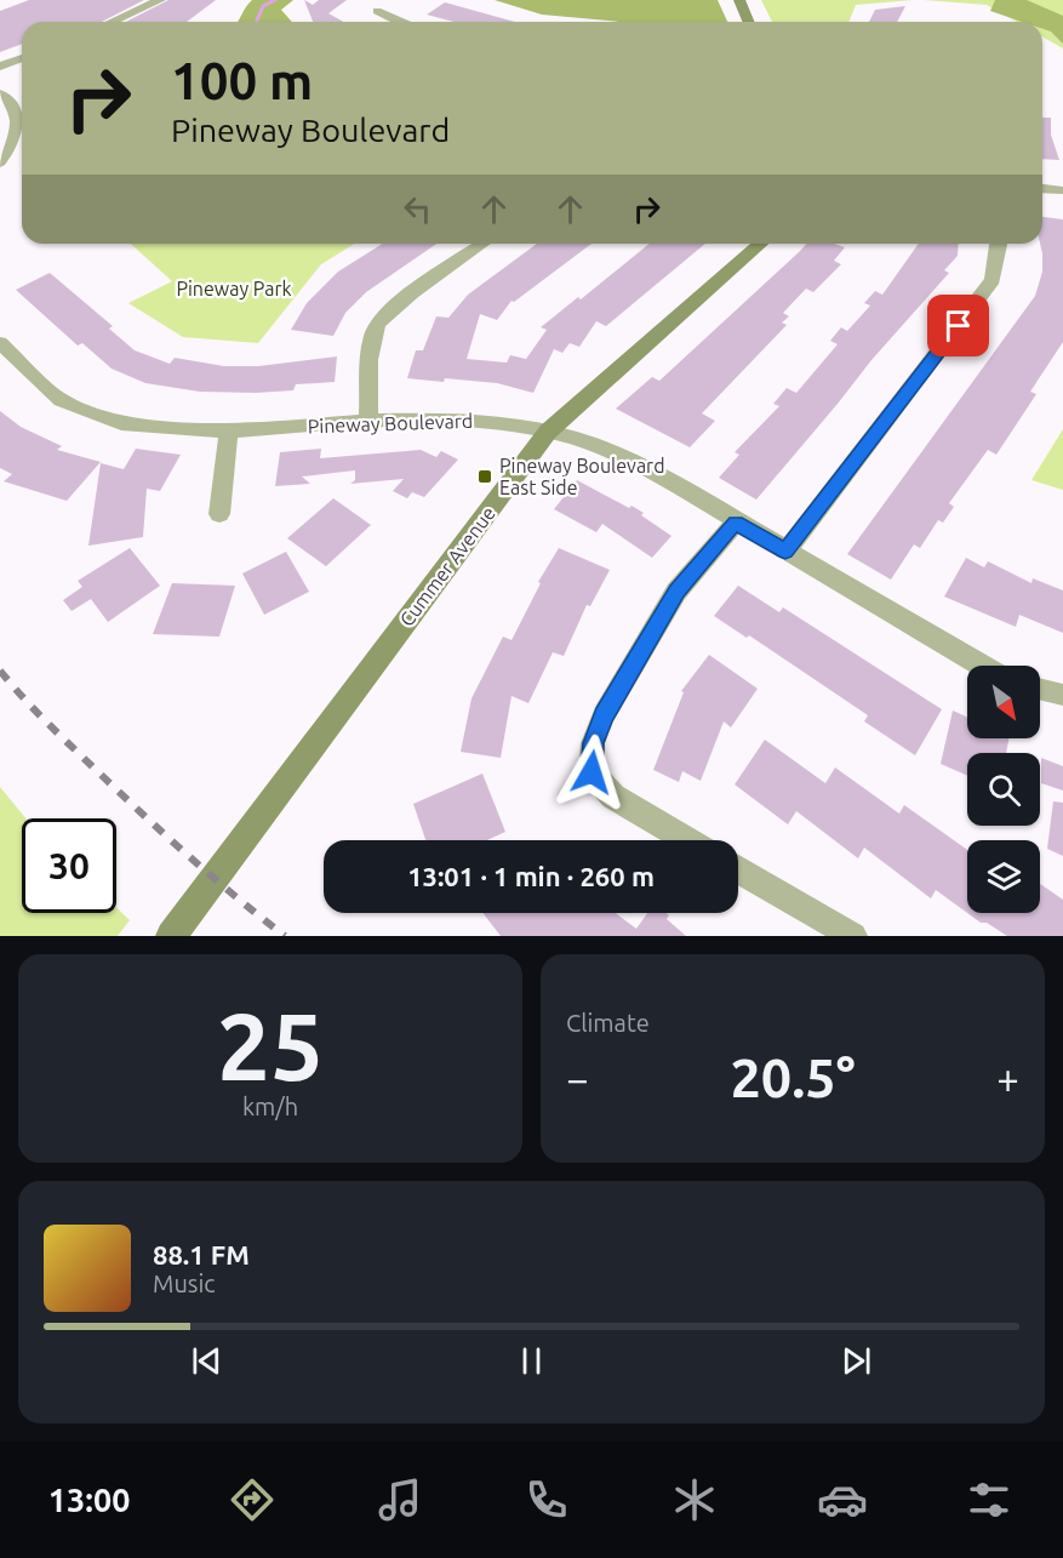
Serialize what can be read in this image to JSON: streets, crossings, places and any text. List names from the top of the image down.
{
  "streets": {
    "street": ["Pineway Boulevard", "Cummer Avenue"]
  },
  "crossings": [
    ["Pineway Boulevard", "Cummer Avenue"]
  ],
  "parks": ["Pineway Park"],
  "places": {
    "transit": ["Pineway Boulevard East Side"]
  },
  "north": "bottom right",
  "page": {
    "turn": ["100 m", "Pineway Boulevard"],
    "limit": "30",
    "trip": "13:01 · 1 min · 260 m",
    "tile": [
      ["25", "km/h"],
      "Climate"
    ],
    "heat": ["−", "20.5°", "+"],
    "song": ["88.1 FM", "Music"],
    "tabs": "13:00"
  }
}
